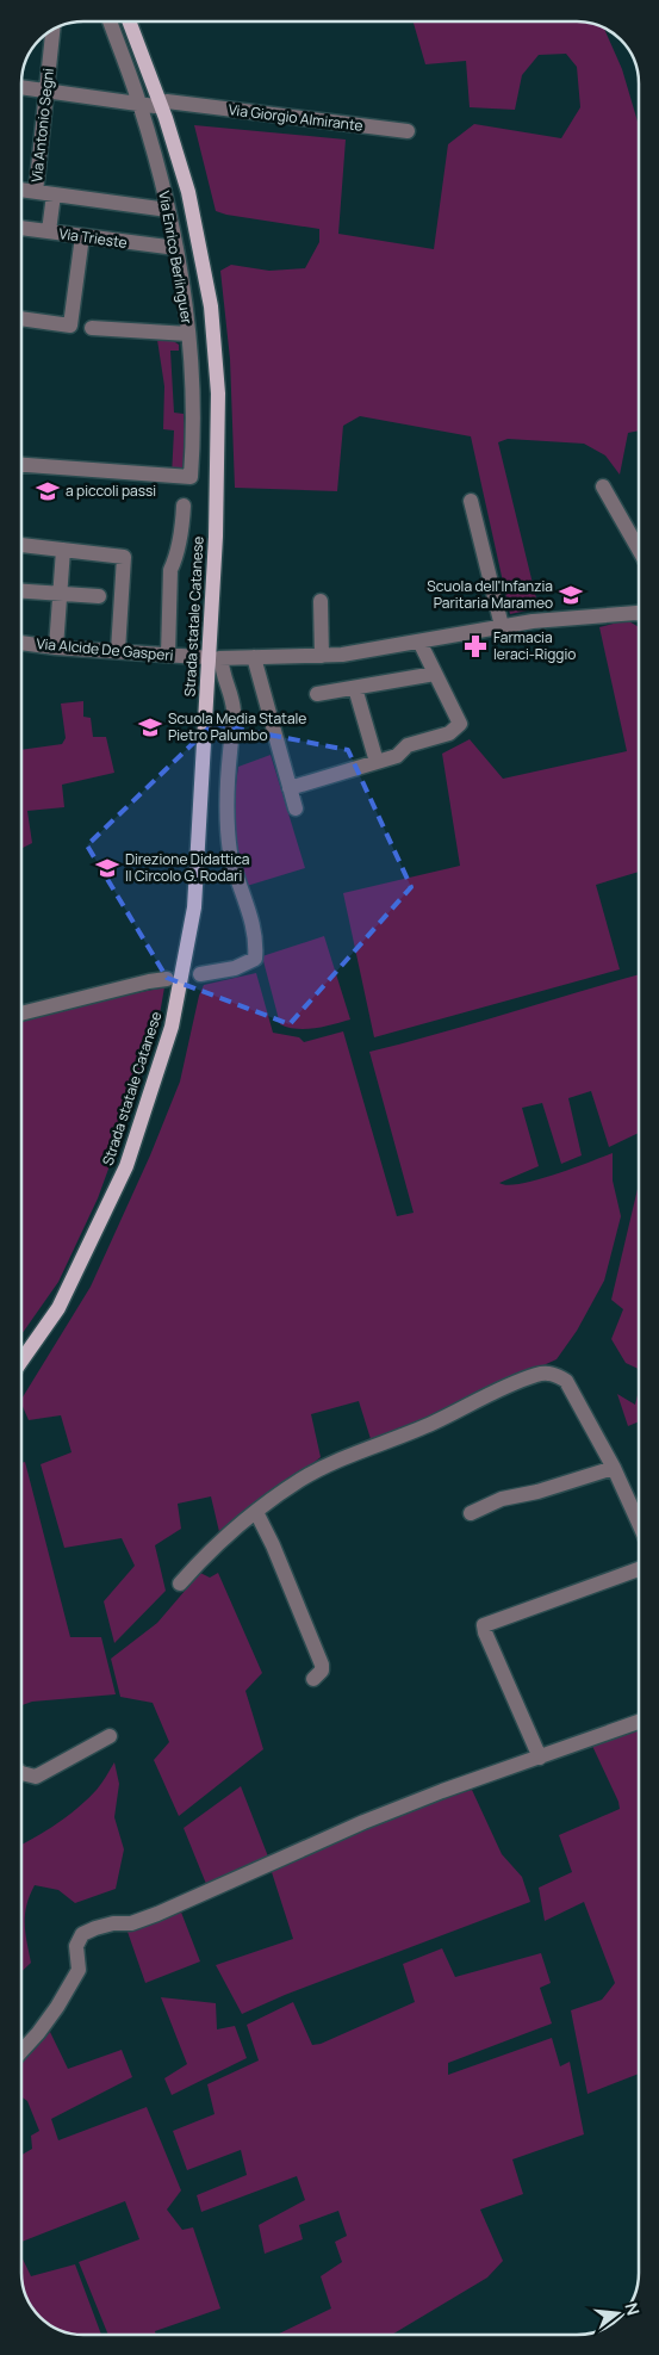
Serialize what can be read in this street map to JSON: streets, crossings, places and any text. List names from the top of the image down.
{
  "streets": {
    "main road": ["Strada statale Catanese"],
    "street": [
      "Via Giorgio Almirante",
      "Via Antonio Segni",
      "Via Trieste",
      "Via Enrico Berlinguer",
      "Via Alcide De Gasperi"
    ]
  },
  "crossings": [
    ["Via Giorgio Almirante", "Via Antonio Segni"],
    ["Via Giorgio Almirante", "Via Enrico Berlinguer"],
    ["Via Trieste", "Via Enrico Berlinguer"]
  ],
  "places": {
    "school or university": [
      "a piccoli passi",
      "Scuola dell'Infanzia Paritaria Marameo",
      "Scuola Media Statale Pietro Palumbo",
      "Direzione Didattica II Circolo G. Rodari"
    ],
    "pharmacy": ["Farmacia Ieraci-Riggio"]
  },
  "north": "right"
}
